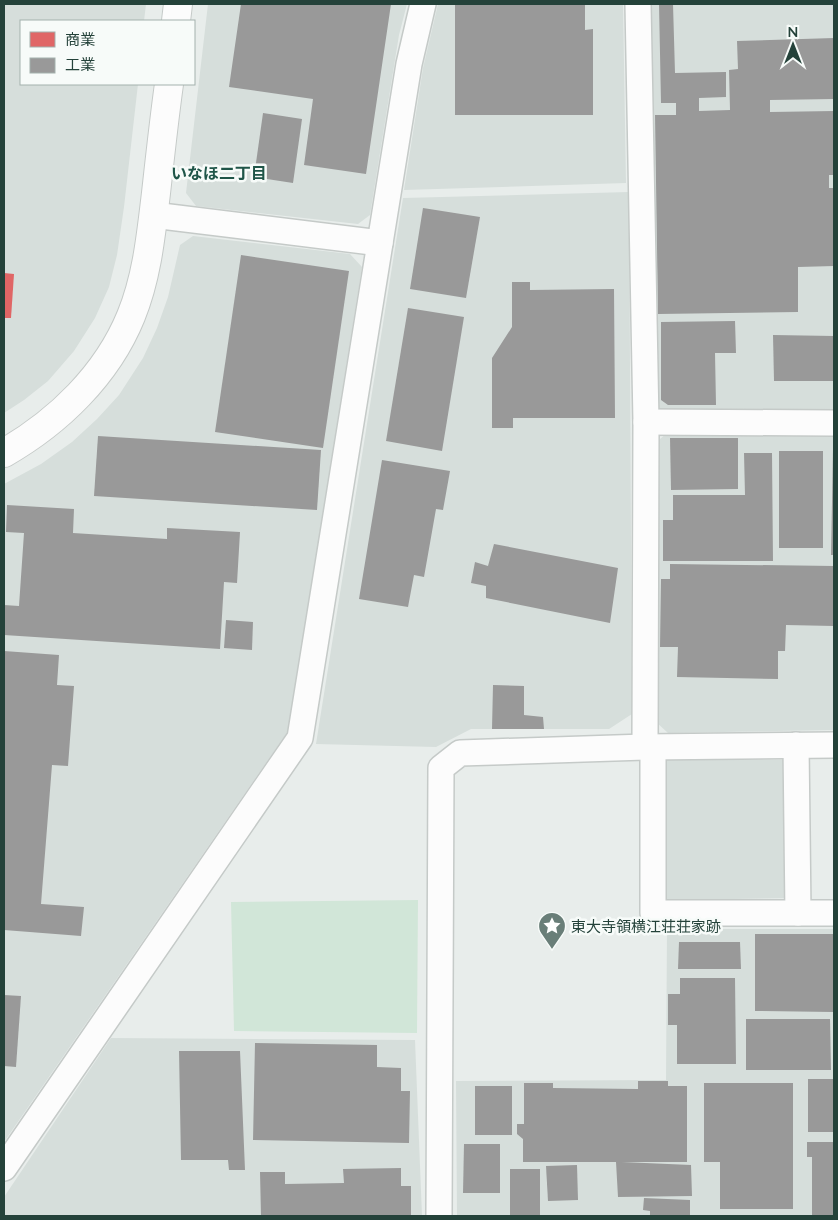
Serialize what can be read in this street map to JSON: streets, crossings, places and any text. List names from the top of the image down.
{
  "districts": ["いなほ二丁目"],
  "places": {
    "place": ["東大寺領横江荘荘家跡"]
  },
  "legend": ["商業", "工業"],
  "north": "top"
}
